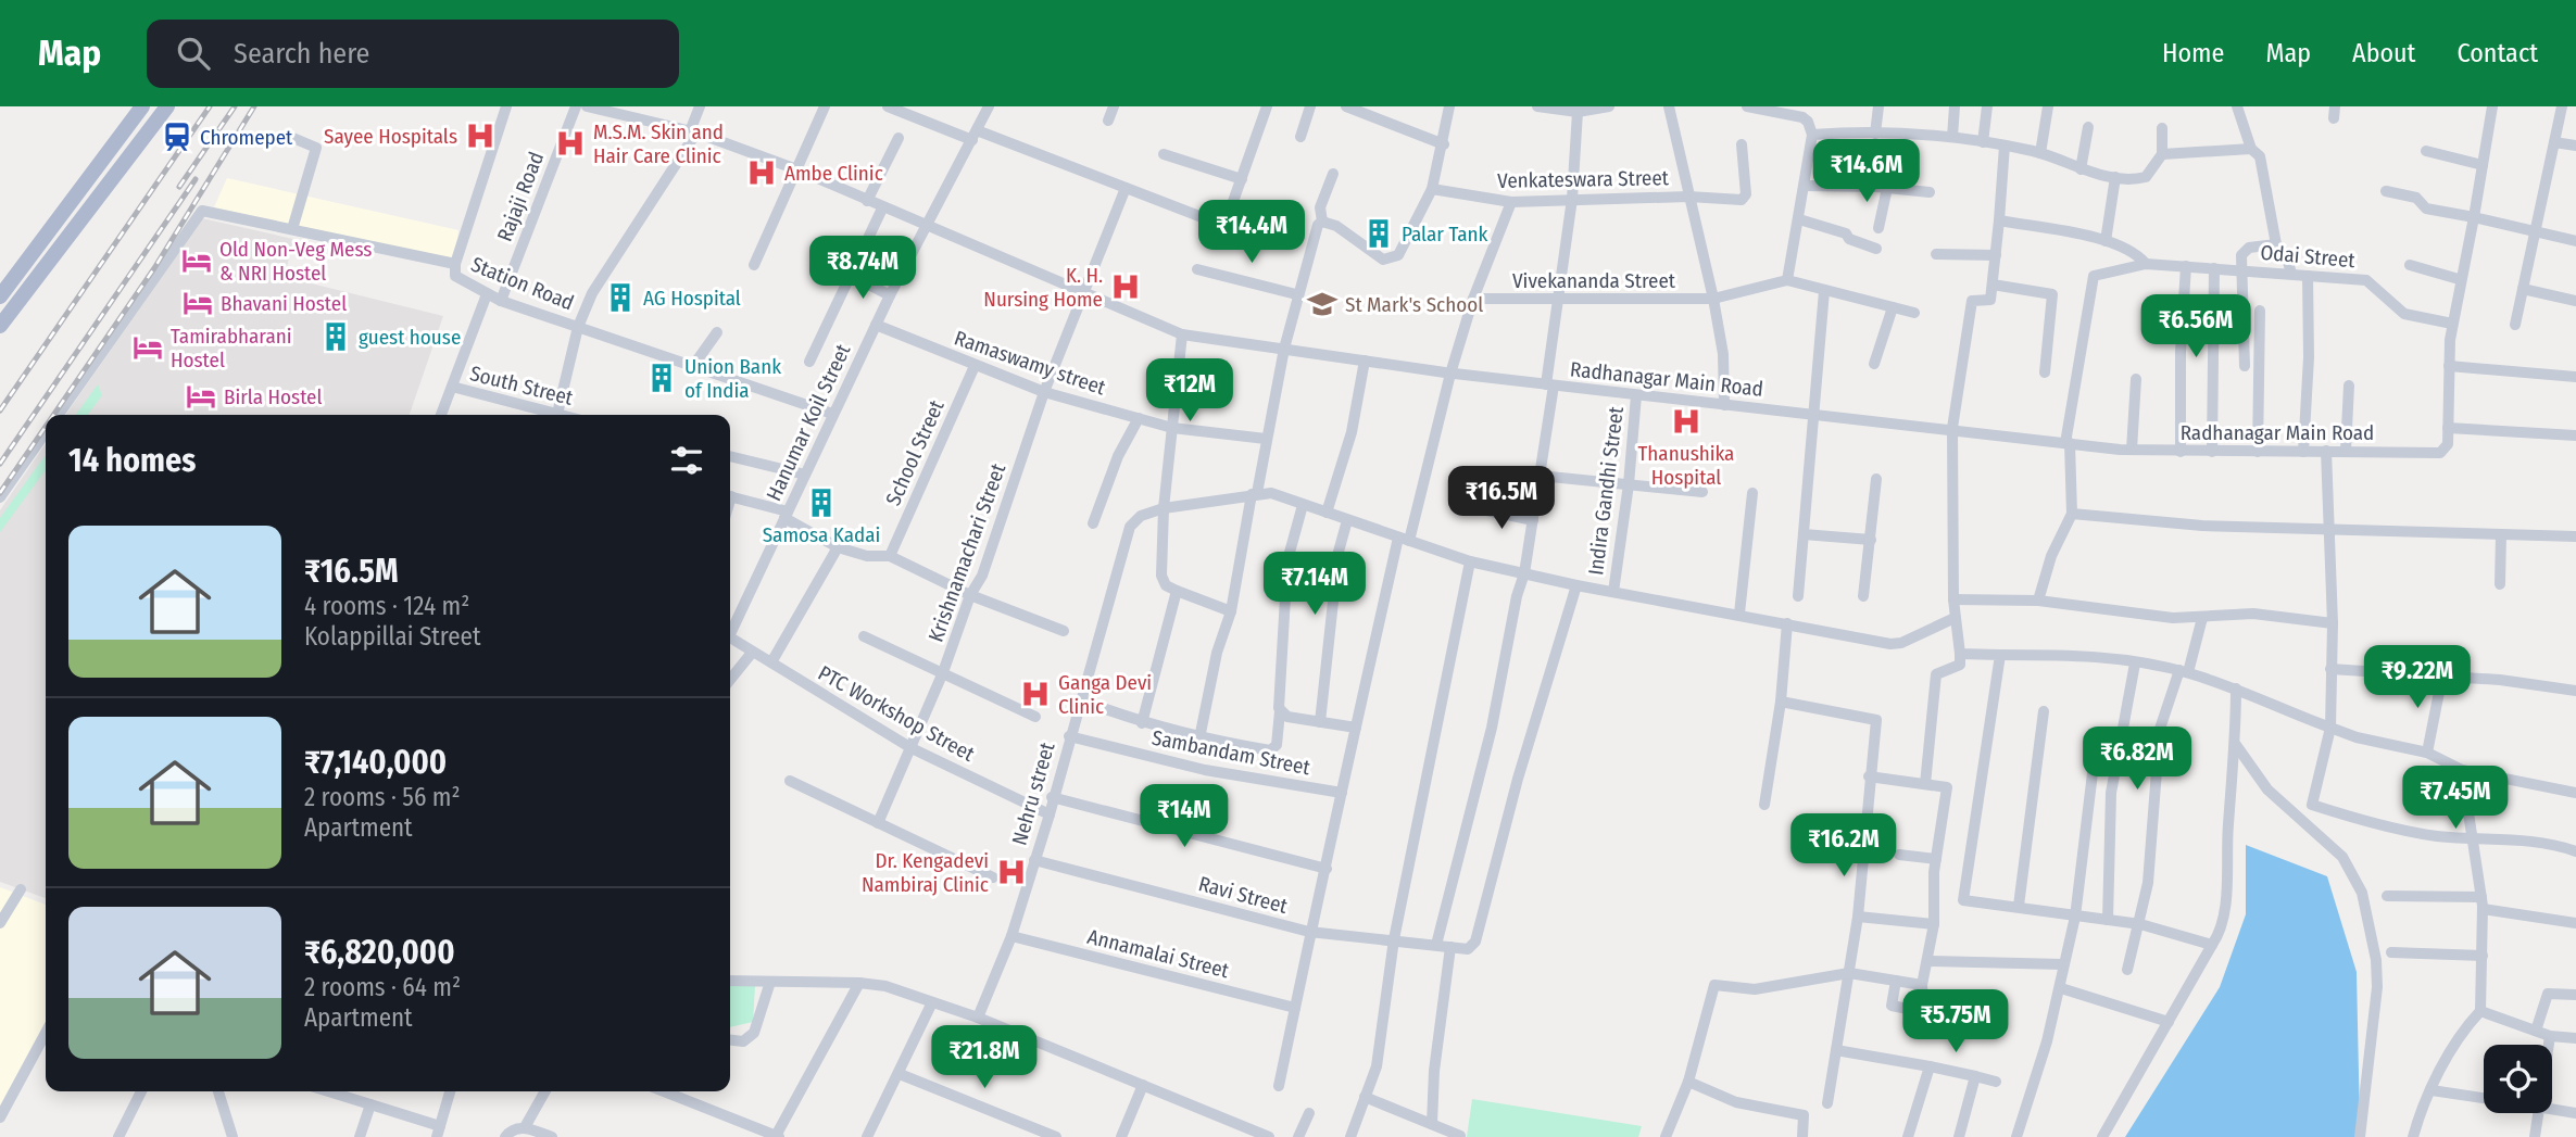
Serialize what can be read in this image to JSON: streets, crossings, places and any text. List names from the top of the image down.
{
  "streets": {
    "street": [
      "Venkateswara Street",
      "Rajaji Road",
      "Odai Street",
      "Vivekananda Street",
      "Station Road",
      "Ramaswamy street",
      "Radhanagar Main Road",
      "South Street",
      "Hanumar Koil Street",
      "School Street",
      "Indira Gandhi Street",
      "Krishnamachari Street",
      "PTC Workshop Street",
      "Sambandam Street",
      "Nehru street",
      "Ravi Street",
      "Annamalai Street"
    ]
  },
  "crossings": [
    ["Rajaji Road", "Station Road"],
    ["Station Road", "Hanumar Koil Street"],
    ["Ramaswamy street", "Hanumar Koil Street"],
    ["Ramaswamy street", "School Street"],
    ["Ramaswamy street", "Krishnamachari Street"],
    ["Radhanagar Main Road", "Hanumar Koil Street"],
    ["Radhanagar Main Road", "Indira Gandhi Street"],
    ["Radhanagar Main Road", "Krishnamachari Street"],
    ["Krishnamachari Street", "PTC Workshop Street"],
    ["PTC Workshop Street", "Nehru street"],
    ["Sambandam Street", "Nehru street"],
    ["Nehru street", "Ravi Street"],
    ["Nehru street", "Annamalai Street"]
  ],
  "places": {
    "hospital": [
      "Sayee Hospitals",
      "M.S.M. Skin and Hair Care Clinic",
      "Ambe Clinic",
      "K. H. Nursing Home",
      "Thanushika Hospital",
      "Ganga Devi Clinic",
      "Dr. Kengadevi Nambiraj Clinic"
    ],
    "station": ["Chromepet"],
    "building": [
      "Palar Tank",
      "AG Hospital",
      "guest house",
      "Union Bank of India",
      "Samosa Kadai"
    ],
    "hotel": [
      "Old Non-Veg Mess & NRI Hostel",
      "Bhavani Hostel",
      "Tamirabharani Hostel",
      "Birla Hostel"
    ],
    "school or university": ["St Mark's School"]
  },
  "page": {
    "header": "Map",
    "search": "Search here",
    "nav": [
      "Home",
      "Map",
      "About",
      "Contact"
    ],
    "price": [
      "₹14.6M",
      "₹14.4M",
      "₹8.74M",
      "₹6.56M",
      "₹12M",
      "₹16.5M",
      "₹7.14M",
      "₹9.22M",
      "₹6.82M",
      "₹7.45M",
      "₹14M",
      "₹16.2M",
      "₹5.75M",
      "₹21.8M"
    ],
    "heading": "14 homes",
    "list": [
      {
        "name": "₹16.5M",
        "note": "4 rooms · 124 m² · Kolappillai Street"
      },
      {
        "name": "₹7,140,000",
        "note": "2 rooms · 56 m² · Apartment"
      },
      {
        "name": "₹6,820,000",
        "note": "2 rooms · 64 m² · Apartment"
      }
    ]
  }
}
